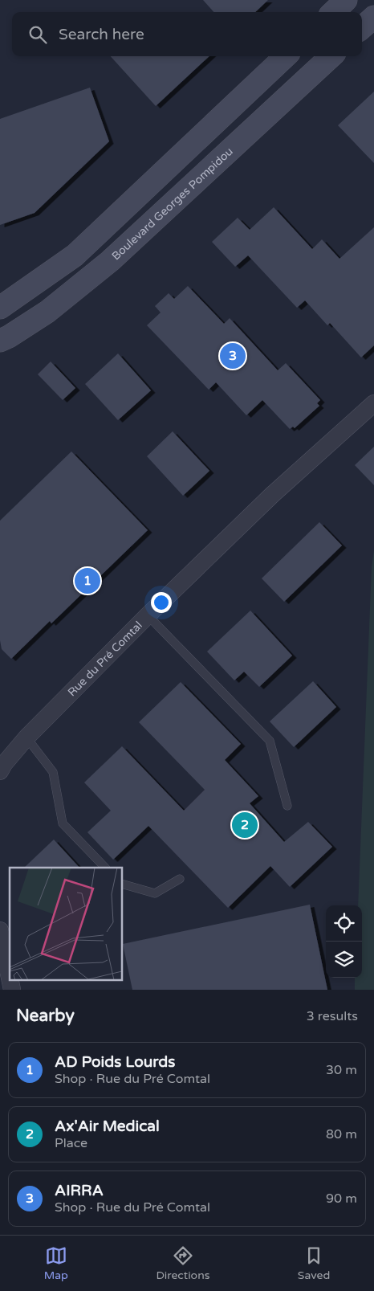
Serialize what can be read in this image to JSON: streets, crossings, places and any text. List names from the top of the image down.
{
  "streets": {
    "main road": ["Boulevard Georges Pompidou"],
    "street": ["Rue du Pré Comtal"]
  },
  "page": {
    "search": "Search here",
    "pins": ["3", "1", "2"],
    "heading": ["Nearby", "3 results"],
    "list": [
      {
        "mark": "1",
        "name": "AD Poids Lourds",
        "note": "Shop · Rue du Pré Comtal",
        "value": "30 m"
      },
      {
        "mark": "2",
        "name": "Ax'Air Medical",
        "note": "Place",
        "value": "80 m"
      },
      {
        "mark": "3",
        "name": "AIRRA",
        "note": "Shop · Rue du Pré Comtal",
        "value": "90 m"
      }
    ],
    "nav": ["Map", "Directions", "Saved"]
  }
}
